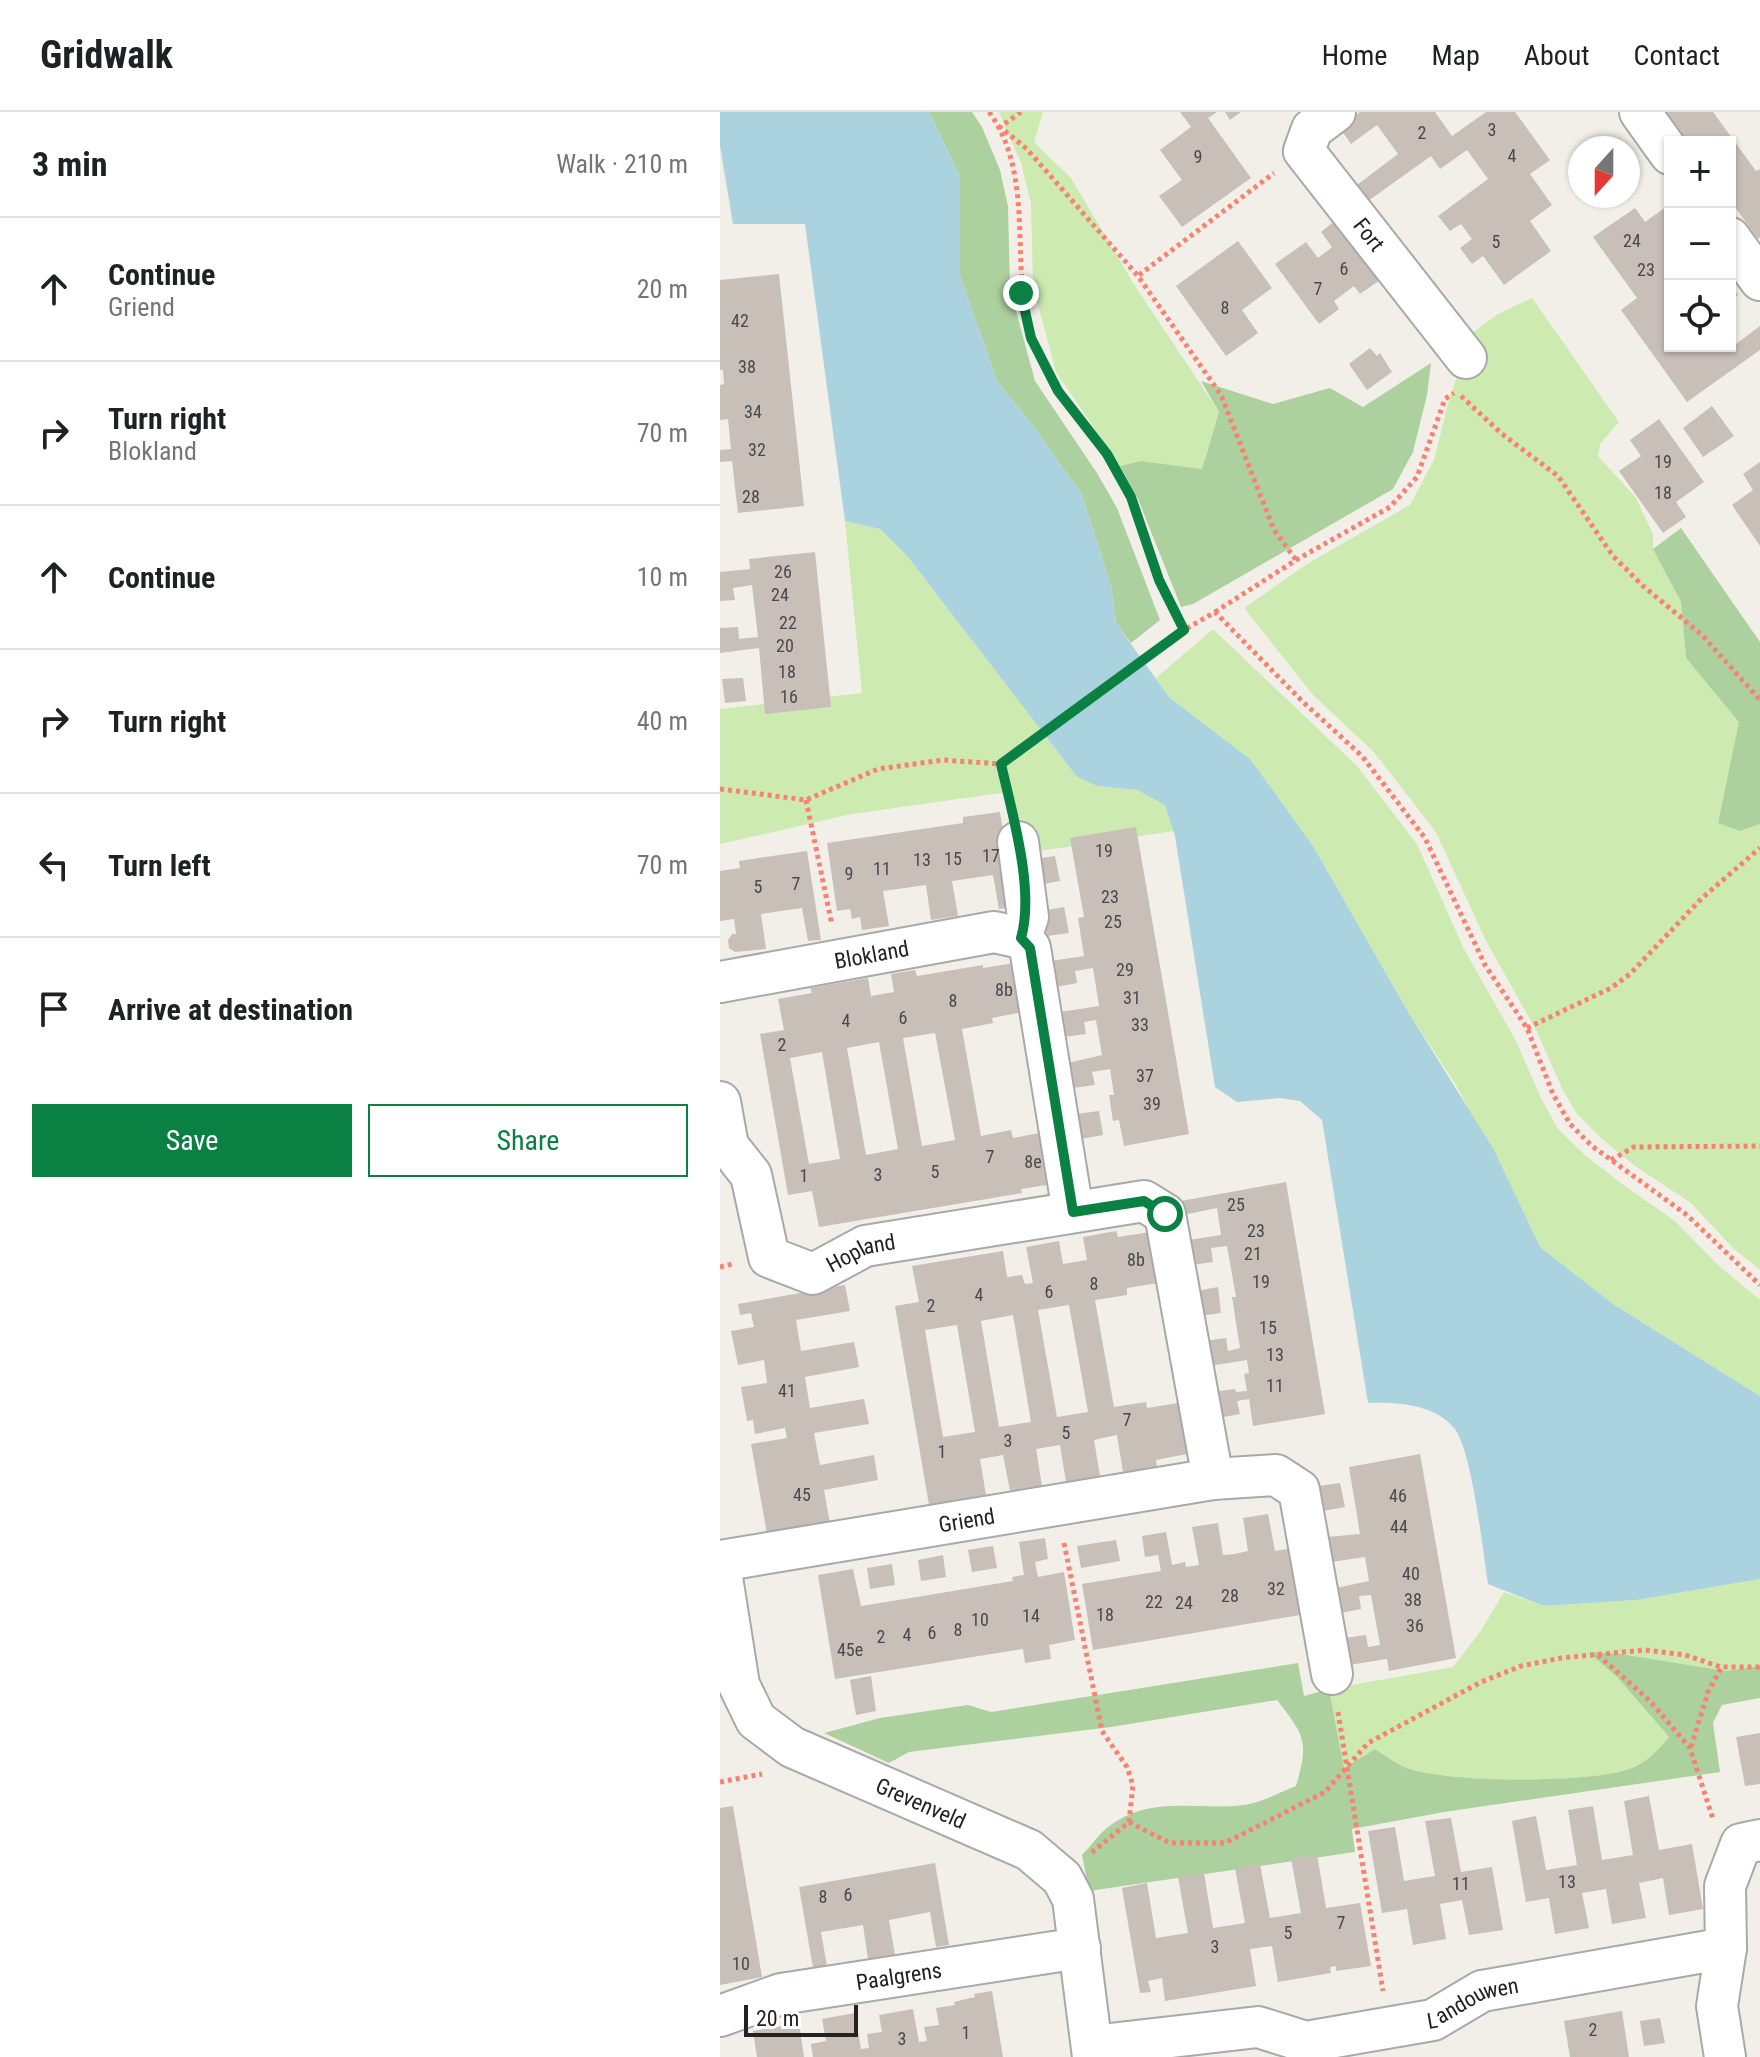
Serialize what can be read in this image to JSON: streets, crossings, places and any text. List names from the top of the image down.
{
  "streets": {
    "street": [
      "Fort",
      "Blokland",
      "Hopland",
      "Griend",
      "Grevenveld",
      "Paalgrens",
      "Landouwen"
    ]
  },
  "crossings": [
    ["Griend", "Grevenveld"],
    ["Grevenveld", "Paalgrens"],
    ["Grevenveld", "Landouwen"]
  ],
  "house_numbers": [
    "3",
    "2",
    "4",
    "9",
    "24",
    "5",
    "6",
    "23",
    "7",
    "8",
    "42",
    "38",
    "34",
    "32",
    "19",
    "18",
    "28",
    "26",
    "24",
    "22",
    "20",
    "18",
    "16",
    "19",
    "17",
    "15",
    "13",
    "11",
    "9",
    "7",
    "5",
    "23",
    "25",
    "29",
    "8b",
    "31",
    "8",
    "6",
    "4",
    "33",
    "2",
    "37",
    "39",
    "7",
    "8e",
    "5",
    "3",
    "1",
    "25",
    "23",
    "21",
    "8b",
    "19",
    "8",
    "6",
    "4",
    "2",
    "15",
    "13",
    "11",
    "41",
    "7",
    "5",
    "3",
    "1",
    "45",
    "46",
    "44",
    "40",
    "32",
    "28",
    "38",
    "22",
    "24",
    "18",
    "14",
    "10",
    "36",
    "8",
    "6",
    "4",
    "2",
    "45e",
    "13",
    "11",
    "6",
    "8",
    "7",
    "5",
    "3",
    "10",
    "2",
    "1",
    "3"
  ],
  "scale_bar": "20 m",
  "north": "bottom",
  "page": {
    "header": "Gridwalk",
    "nav": [
      "Home",
      "Map",
      "About",
      "Contact"
    ],
    "heading": ["3 min", "Walk · 210 m"],
    "map_buttons": ["+", "−"],
    "list": [
      ["Continue", "Griend", "20 m"],
      ["Turn right", "Blokland", "70 m"],
      ["Continue", "10 m"],
      ["Turn right", "40 m"],
      ["Turn left", "70 m"],
      "Arrive at destination"
    ],
    "buttons": ["Save", "Share"],
    "scale": "20 m"
  }
}
